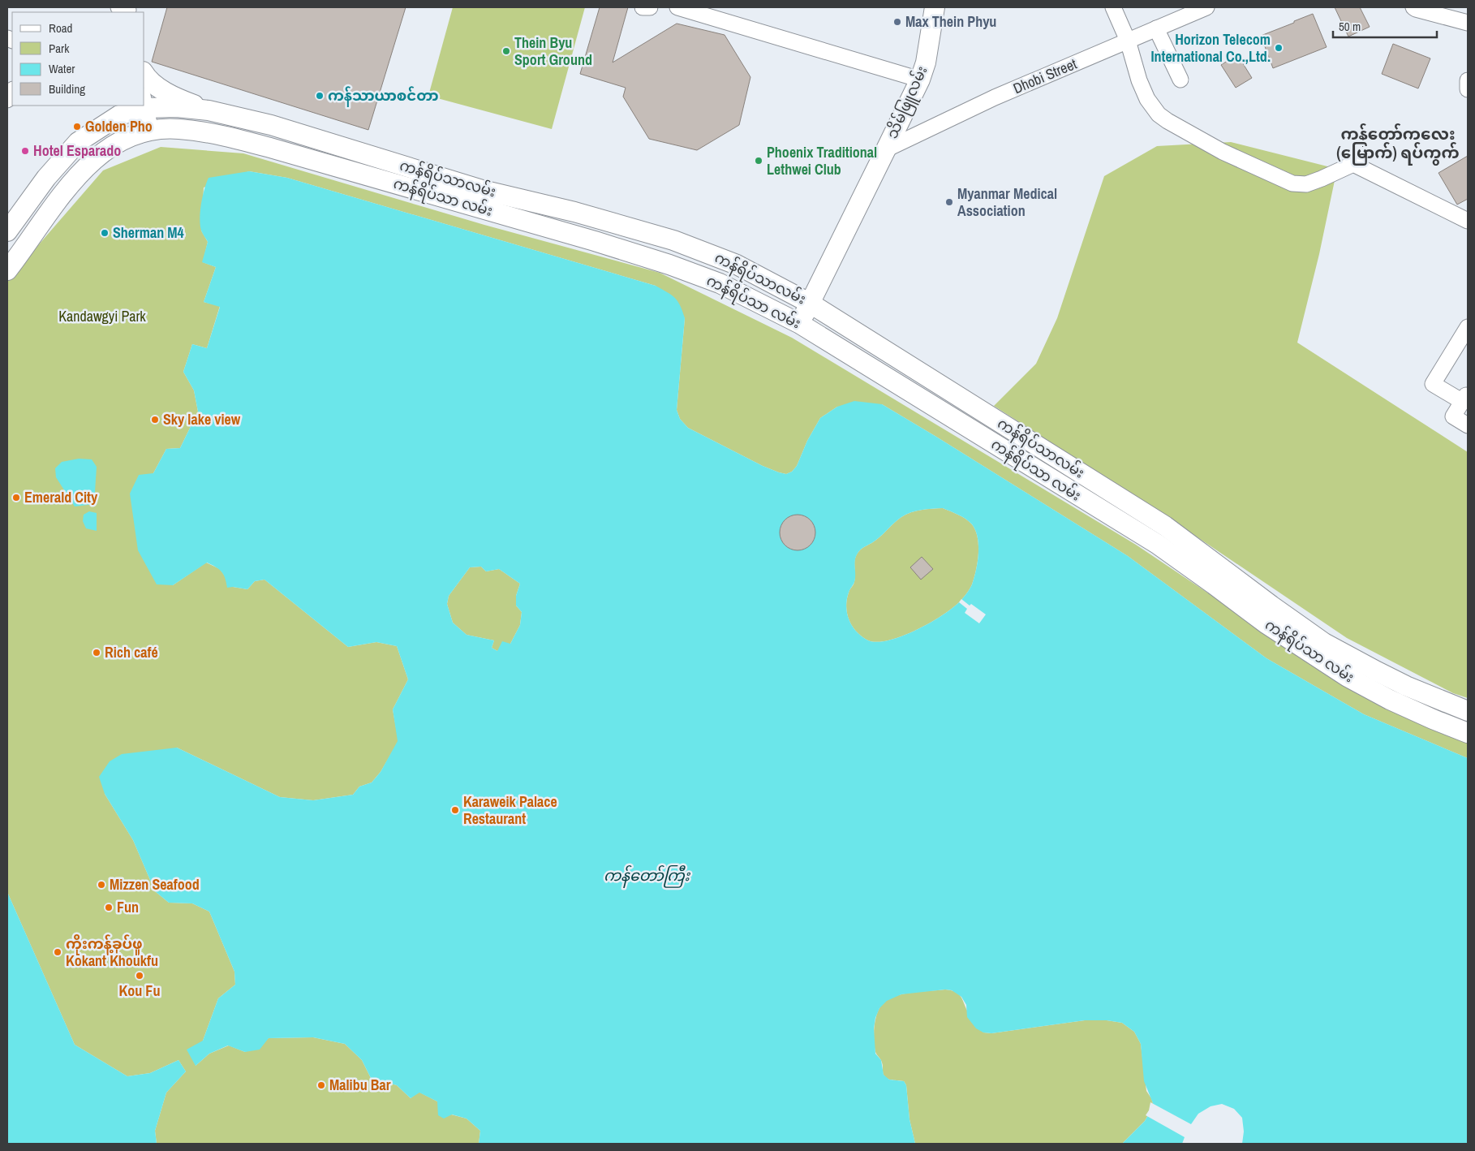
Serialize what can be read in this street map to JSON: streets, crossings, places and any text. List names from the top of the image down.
{
  "streets": {
    "main road": ["သိမ်ဖြူလမ်း", "ကန်ရိပ်သာလမ်း", "ကန်ရိပ်သာ လမ်း"],
    "street": ["Dhobi Street"]
  },
  "crossings": [
    ["Dhobi Street", "သိမ်ဖြူလမ်း"],
    ["သိမ်ဖြူလမ်း", "ကန်ရိပ်သာလမ်း"],
    ["သိမ်ဖြူလမ်း", "ကန်ရိပ်သာ လမ်း"]
  ],
  "districts": ["ကန်တော်ကလေး (မြောက်) ရပ်ကွက်"],
  "water": ["ကန်တော်ကြီး"],
  "parks": ["Kandawgyi Park"],
  "places": [
    "Max Thein Phyu",
    "Horizon Telecom International Co.,Ltd.",
    "Thein Byu Sport Ground",
    "ကန်သာယာစင်တာ",
    "Golden Pho",
    "Hotel Esparado",
    "Phoenix Traditional Lethwei Club",
    "Myanmar Medical Association",
    "Sherman M4",
    "Sky lake view",
    "Emerald City",
    "Rich café",
    "Karaweik Palace Restaurant",
    "Mizzen Seafood",
    "Fun",
    "ကိုးကန့်ခုပ်ဖူ Kokant Khoukfu",
    "Kou Fu",
    "Malibu Bar"
  ],
  "legend": [
    "Road",
    "Park",
    "Water",
    "Building"
  ],
  "scale_bar": "50 m"
}
